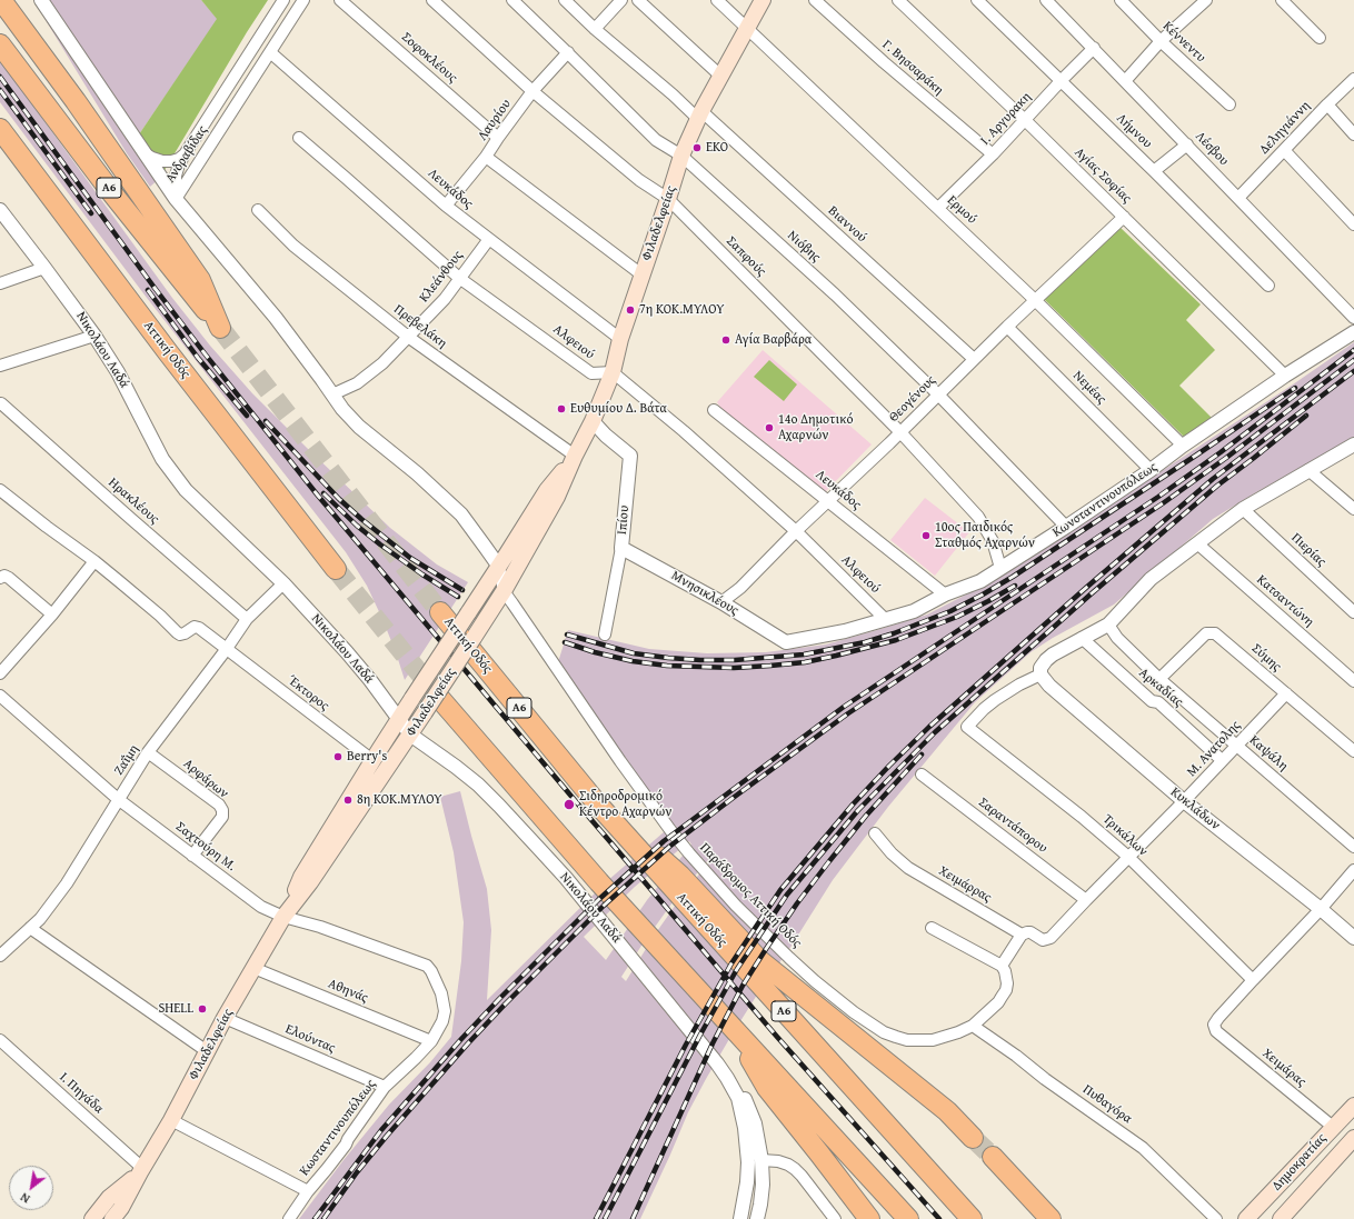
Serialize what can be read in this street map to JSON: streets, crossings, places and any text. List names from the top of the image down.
{
  "streets": {
    "highway": ["Α6", "Αττική Οδός"],
    "main road": ["Φιλαδελφείας", "Δημοκρατίας"],
    "street": [
      "Κέννεντυ",
      "Σοφοκλέους",
      "Γ. Βησσαράκη",
      "Ι. Αργυρακη",
      "Λαυρίου",
      "Δεληγιάννη",
      "Λήμνου",
      "Λέσβου",
      "Ανδραβίδας",
      "Αγίας Σοφίας",
      "Λευκάδος",
      "Ερμού",
      "Βιαννού",
      "Νιόβης",
      "Σαπφούς",
      "Κλεάνθους",
      "Πρεβελάκη",
      "Αλφειού",
      "Νικολάου Λαδά",
      "Νεμέας",
      "Θεογένους",
      "Κωνσταντινουπόλεως",
      "Ηρακλέους",
      "Ιπίου",
      "Πιερίας",
      "Μνησικλέους",
      "Κατσαντώνη",
      "Σύμης",
      "Αρκαδίας",
      "Έκτορος",
      "Μ. Ανατολης",
      "Καψάλη",
      "Ζαΐμη",
      "Αρφάρων",
      "Κυκλάδων",
      "Σαραντάπορου",
      "Τρικάλων",
      "Σαχτούρη Μ.",
      "Χειμάρρας",
      "Παράδρομος Αττική Οδός",
      "Αθηνάς",
      "Ελούντας",
      "Χειμάρας",
      "Ι. Πηγάδα",
      "Πυθαγόρα",
      "Κωσταντινουπόλεως"
    ]
  },
  "crossings": [
    ["Σοφοκλέους", "Λαυρίου"],
    ["Γ. Βησσαράκη", "Ι. Αργυρακη"],
    ["Ι. Αργυρακη", "Λήμνου"],
    ["Ι. Αργυρακη", "Λέσβου"],
    ["Ι. Αργυρακη", "Αγίας Σοφίας"],
    ["Ι. Αργυρακη", "Ερμού"],
    ["Λαυρίου", "Λευκάδος"],
    ["Λαυρίου", "Νιόβης"],
    ["Λαυρίου", "Σαπφούς"],
    ["Δεληγιάννη", "Λέσβου"],
    ["Ανδραβίδας", "Λευκάδος"],
    ["Αγίας Σοφίας", "Θεογένους"],
    ["Αγίας Σοφίας", "Κωνσταντινουπόλεως"],
    ["Λευκάδος", "Φιλαδελφείας"],
    ["Λευκάδος", "Κλεάνθους"],
    ["Λευκάδος", "Θεογένους"],
    ["Λευκάδος", "Κωνσταντινουπόλεως"],
    ["Ερμού", "Φιλαδελφείας"],
    ["Ερμού", "Θεογένους"],
    ["Ερμού", "Κωνσταντινουπόλεως"],
    ["Φιλαδελφείας", "Βιαννού"],
    ["Φιλαδελφείας", "Νιόβης"],
    ["Φιλαδελφείας", "Σαπφούς"],
    ["Φιλαδελφείας", "Πρεβελάκη"],
    ["Φιλαδελφείας", "Αλφειού"],
    ["Φιλαδελφείας", "Νικολάου Λαδά"],
    ["Φιλαδελφείας", "Ιπίου"],
    ["Φιλαδελφείας", "Έκτορος"],
    ["Φιλαδελφείας", "Σαχτούρη Μ."],
    ["Φιλαδελφείας", "Παράδρομος Αττική Οδός"],
    ["Φιλαδελφείας", "Αθηνάς"],
    ["Φιλαδελφείας", "Ελούντας"],
    ["Φιλαδελφείας", "Ι. Πηγάδα"],
    ["Βιαννού", "Θεογένους"],
    ["Νιόβης", "Θεογένους"],
    ["Νιόβης", "Κωνσταντινουπόλεως"],
    ["Σαπφούς", "Θεογένους"],
    ["Σαπφούς", "Κωνσταντινουπόλεως"],
    ["Κλεάνθους", "Πρεβελάκη"],
    ["Κλεάνθους", "Αλφειού"],
    ["Αλφειού", "Θεογένους"],
    ["Αλφειού", "Κωνσταντινουπόλεως"],
    ["Νικολάου Λαδά", "Ζαΐμη"],
    ["Νεμέας", "Θεογένους"],
    ["Νεμέας", "Κωνσταντινουπόλεως"],
    ["Θεογένους", "Μνησικλέους"],
    ["Κωνσταντινουπόλεως", "Μνησικλέους"],
    ["Ηρακλέους", "Ζαΐμη"],
    ["Ιπίου", "Μνησικλέους"],
    ["Σύμης", "Μ. Ανατολης"],
    ["Σύμης", "Καψάλη"],
    ["Αρκαδίας", "Μ. Ανατολης"],
    ["Έκτορος", "Ζαΐμη"],
    ["Μ. Ανατολης", "Καψάλη"],
    ["Μ. Ανατολης", "Κυκλάδων"],
    ["Μ. Ανατολης", "Σαραντάπορου"],
    ["Μ. Ανατολης", "Τρικάλων"],
    ["Μ. Ανατολης", "Χειμάρρας"],
    ["Ζαΐμη", "Αρφάρων"],
    ["Ζαΐμη", "Σαχτούρη Μ."],
    ["Αρφάρων", "Σαχτούρη Μ."],
    ["Κυκλάδων", "Τρικάλων"],
    ["Τρικάλων", "Χειμάρας"],
    ["Σαχτούρη Μ.", "Κωσταντινουπόλεως"],
    ["Παράδρομος Αττική Οδός", "Πυθαγόρα"],
    ["Αθηνάς", "Κωσταντινουπόλεως"],
    ["Ελούντας", "Κωσταντινουπόλεως"],
    ["Χειμάρας", "Δημοκρατίας"]
  ],
  "places": [
    "EKO",
    "7η ΚΟΚ.ΜΥΛΟΥ",
    "Αγία Βαρβάρα",
    "Ευθυμίου Δ. Βάτα",
    "14ο Δημοτικό Αχαρνών",
    "10ος Παιδικός Σταθμός Αχαρνών",
    "Berry's",
    "8η ΚΟΚ.ΜΥΛΟΥ",
    "Σιδηροδρομικό Κέντρο Αχαρνών",
    "SHELL"
  ],
  "north": "bottom left"
}
